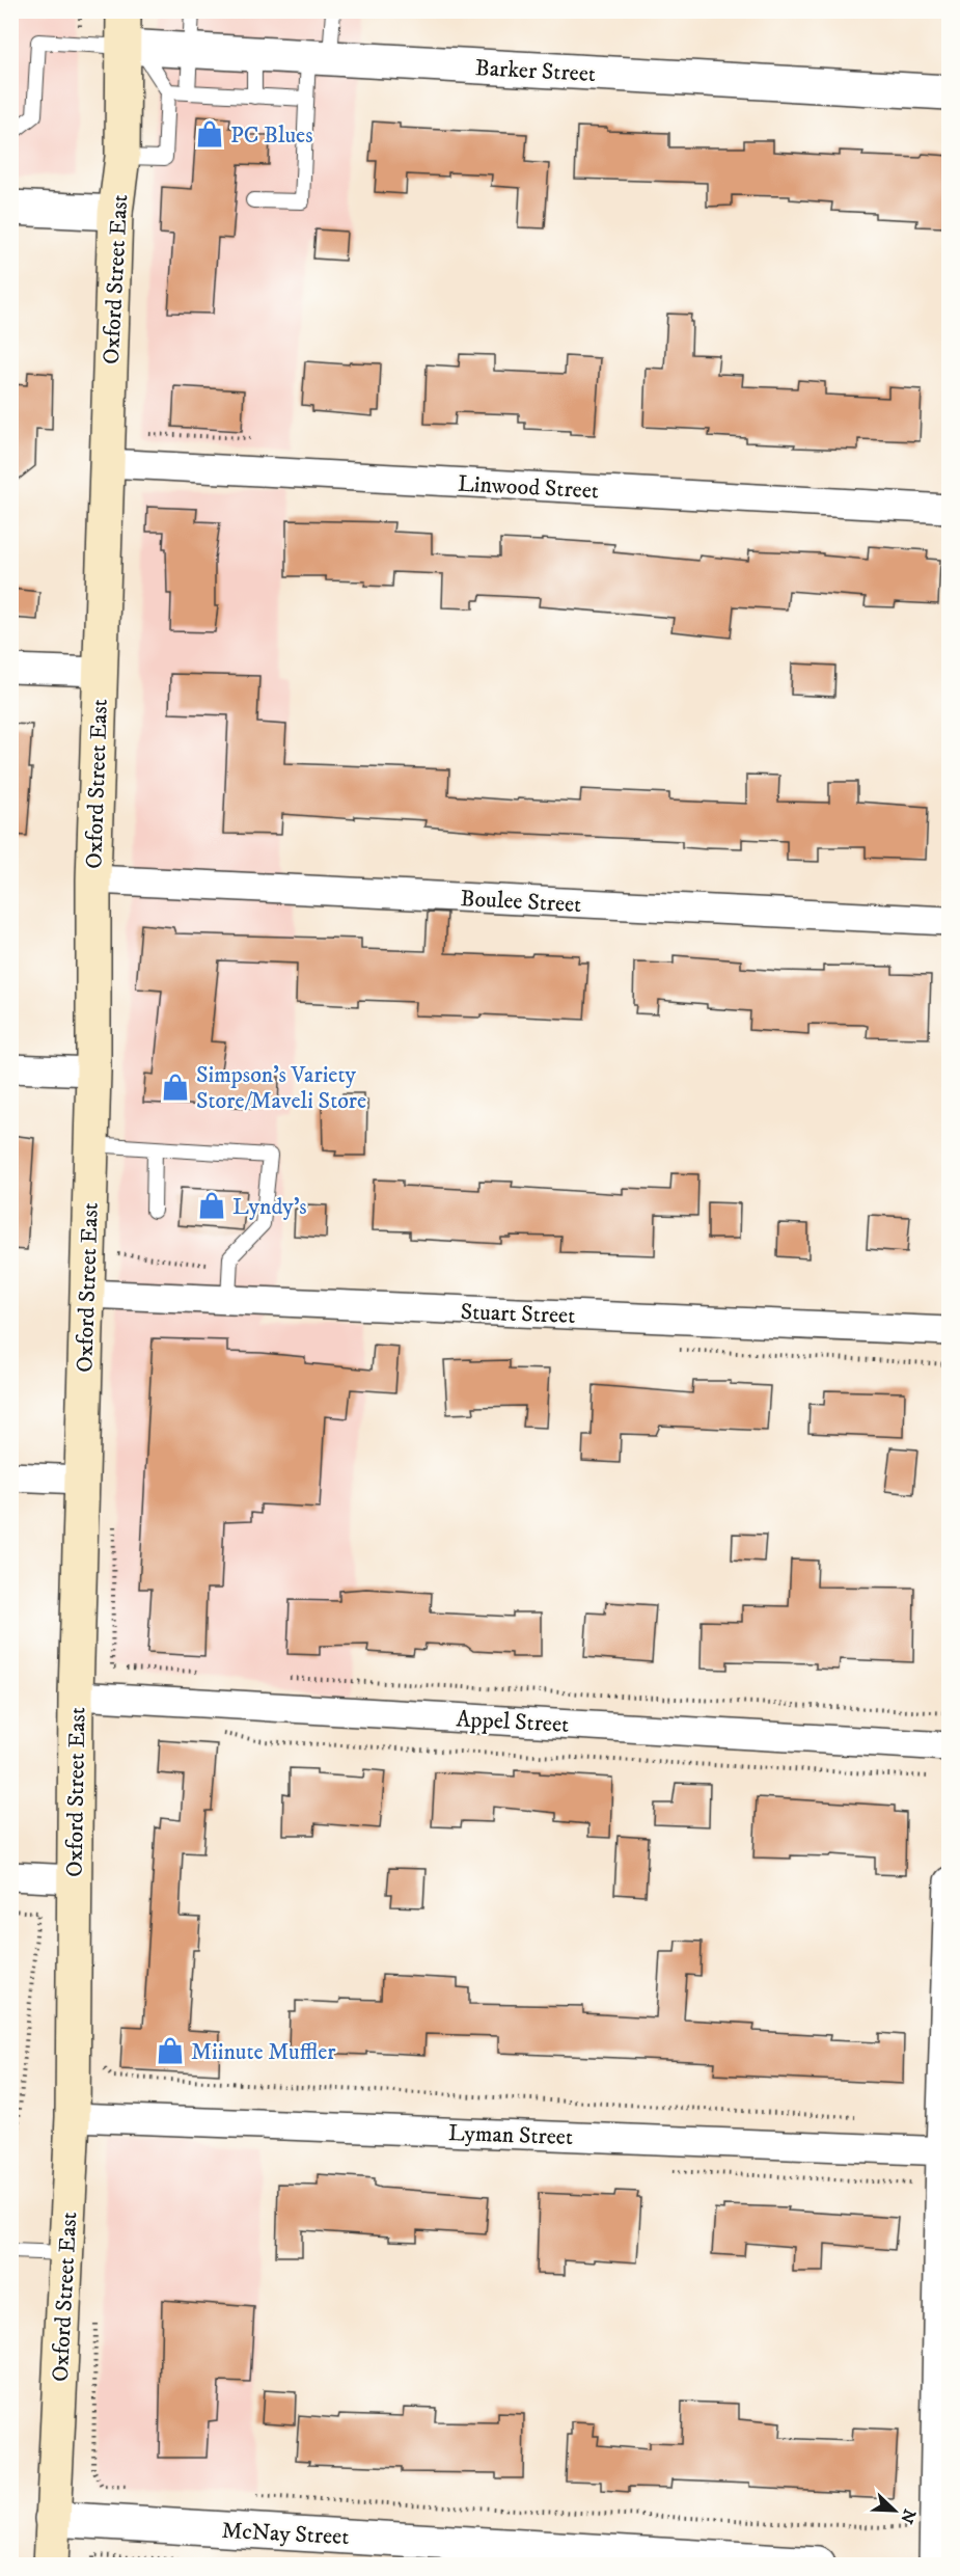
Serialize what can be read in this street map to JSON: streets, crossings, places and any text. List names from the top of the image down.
{
  "streets": {
    "main road": ["Oxford Street East"],
    "street": [
      "Barker Street",
      "Linwood Street",
      "Boulee Street",
      "Stuart Street",
      "Appel Street",
      "Lyman Street",
      "McNay Street"
    ]
  },
  "crossings": [
    ["Barker Street", "Oxford Street East"],
    ["Oxford Street East", "Linwood Street"],
    ["Oxford Street East", "Boulee Street"],
    ["Oxford Street East", "Stuart Street"],
    ["Oxford Street East", "Appel Street"],
    ["Oxford Street East", "Lyman Street"],
    ["Oxford Street East", "McNay Street"]
  ],
  "places": {
    "shop": [
      "PC Blues",
      "Simpson's Variety Store/Maveli Store",
      "Lyndy's",
      "Miinute Muffler"
    ]
  },
  "north": "bottom right"
}
